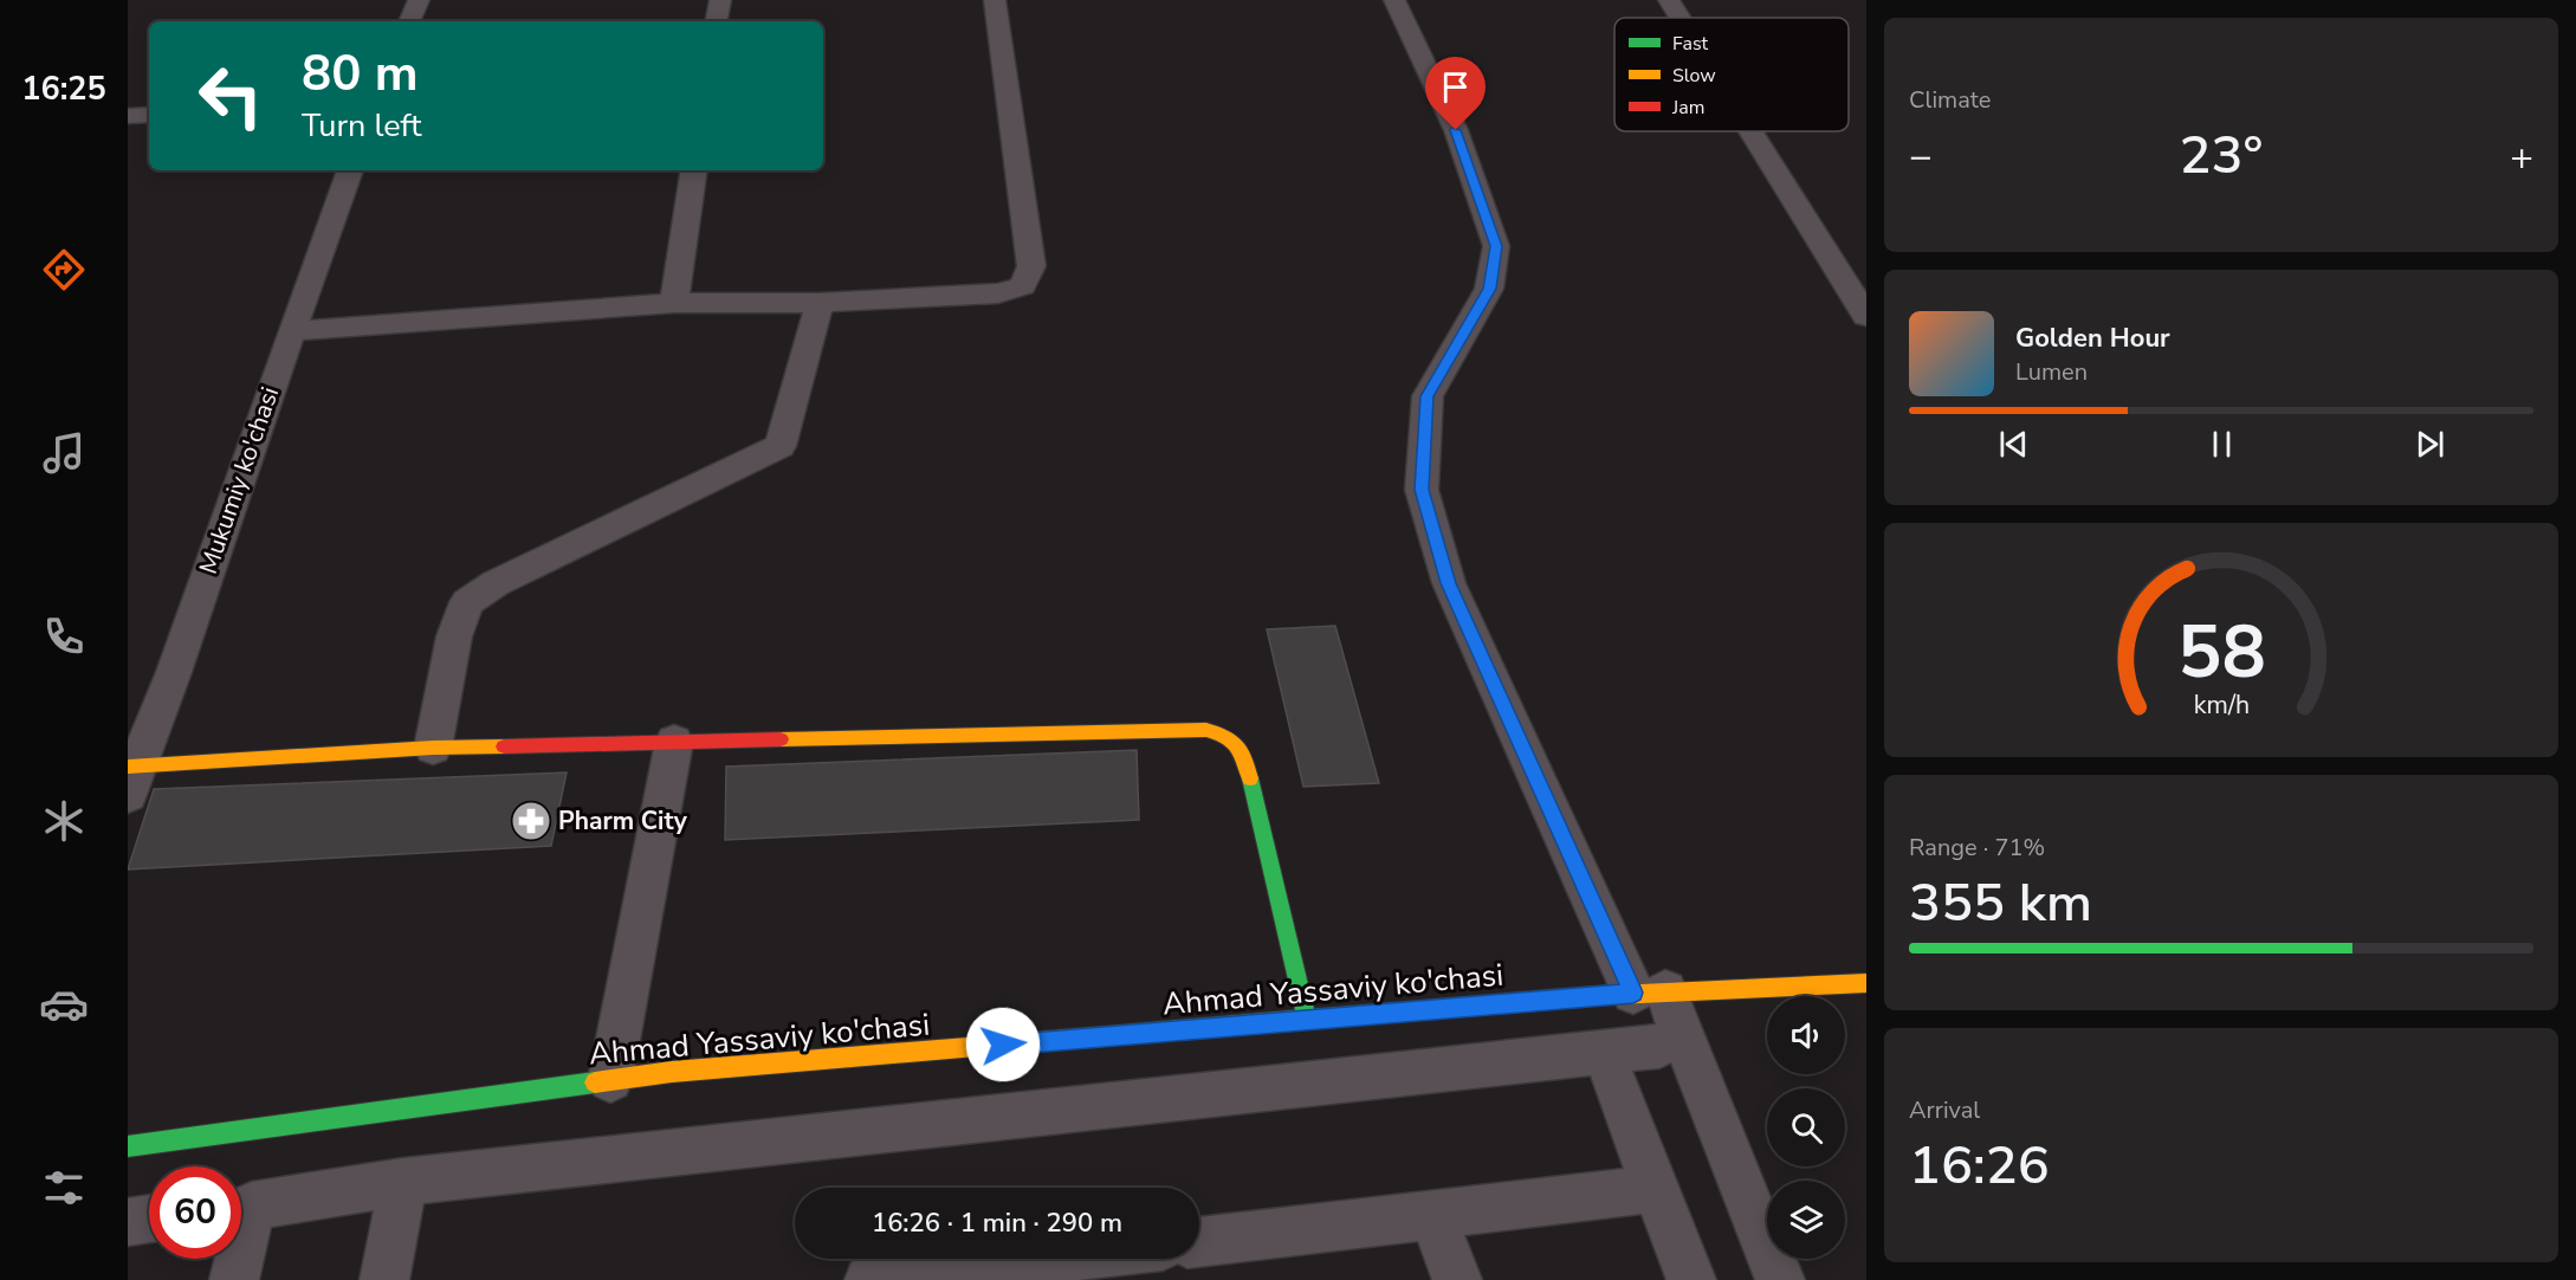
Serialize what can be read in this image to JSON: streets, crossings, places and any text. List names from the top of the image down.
{
  "streets": {
    "main road": ["Ahmad Yassaviy ko'chasi"],
    "street": ["Mukumiy ko'chasi"]
  },
  "places": {
    "pharmacy": ["Pharm City"]
  },
  "legend": ["Fast", "Slow", "Jam"],
  "page": {
    "tabs": "16:25",
    "tile": [
      "Climate",
      ["Range · 71%", "355 km"],
      ["Arrival", "16:26"]
    ],
    "turn": ["80 m", "Turn left"],
    "heat": ["−", "23°", "+"],
    "song": ["Golden Hour", "Lumen"],
    "limit": "60",
    "trip": "16:26 · 1 min · 290 m",
    "gauge": ["58", "km/h"]
  }
}
